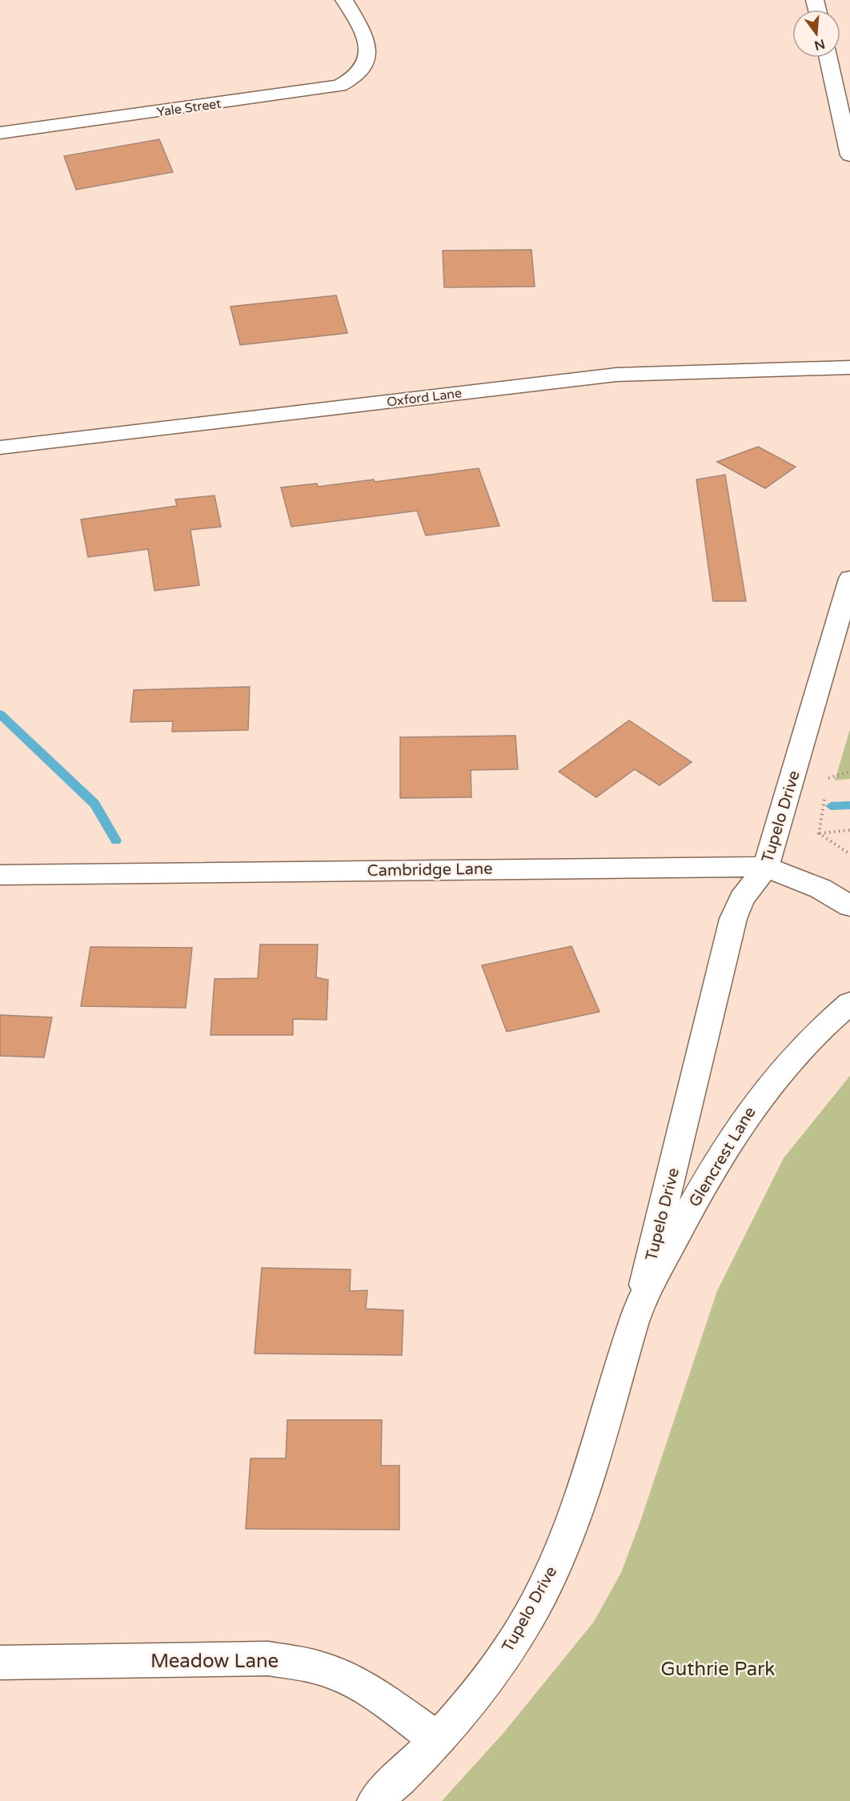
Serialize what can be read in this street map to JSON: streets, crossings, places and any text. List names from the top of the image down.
{
  "streets": {
    "street": [
      "Yale Street",
      "Oxford Lane",
      "Tupelo Drive",
      "Cambridge Lane",
      "Glencrest Lane",
      "Meadow Lane"
    ]
  },
  "crossings": [
    ["Tupelo Drive", "Cambridge Lane"],
    ["Tupelo Drive", "Glencrest Lane"],
    ["Tupelo Drive", "Meadow Lane"]
  ],
  "parks": ["Guthrie Park"],
  "north": "bottom"
}
